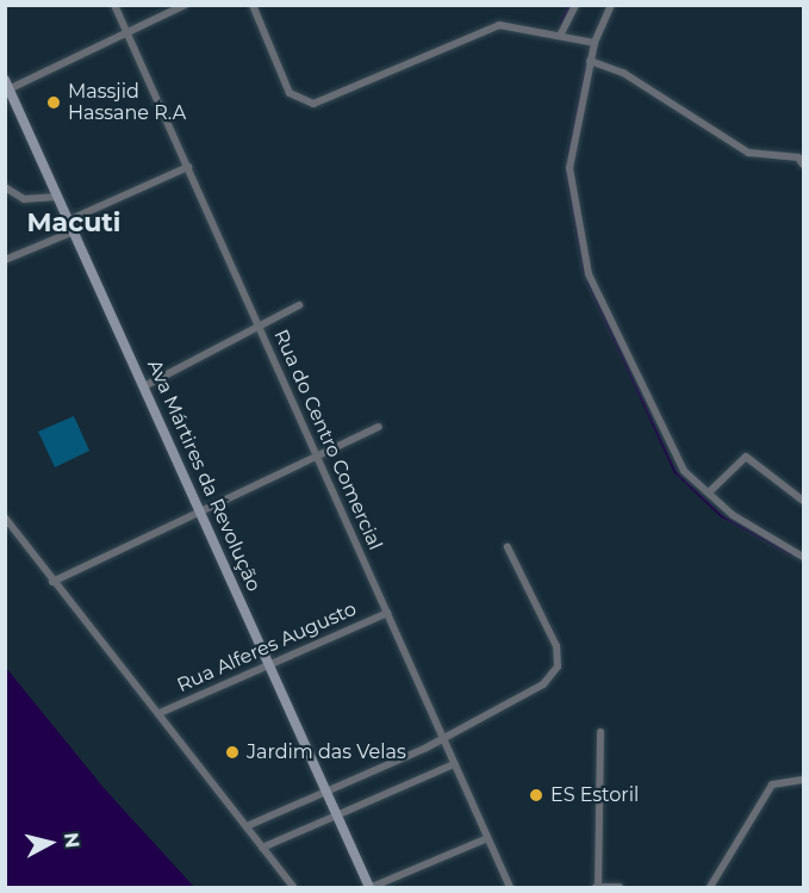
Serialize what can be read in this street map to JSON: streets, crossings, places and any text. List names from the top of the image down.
{
  "streets": {
    "street": ["Rua do Centro Comercial", "Ava Mártires da Revolução", "Rua Alferes Augusto"]
  },
  "crossings": [
    ["Rua do Centro Comercial", "Rua Alferes Augusto"],
    ["Ava Mártires da Revolução", "Rua Alferes Augusto"]
  ],
  "districts": ["Macuti"],
  "places": ["Massjid Hassane R.A", "Jardim das Velas", "ES Estoril"],
  "north": "right"
}
